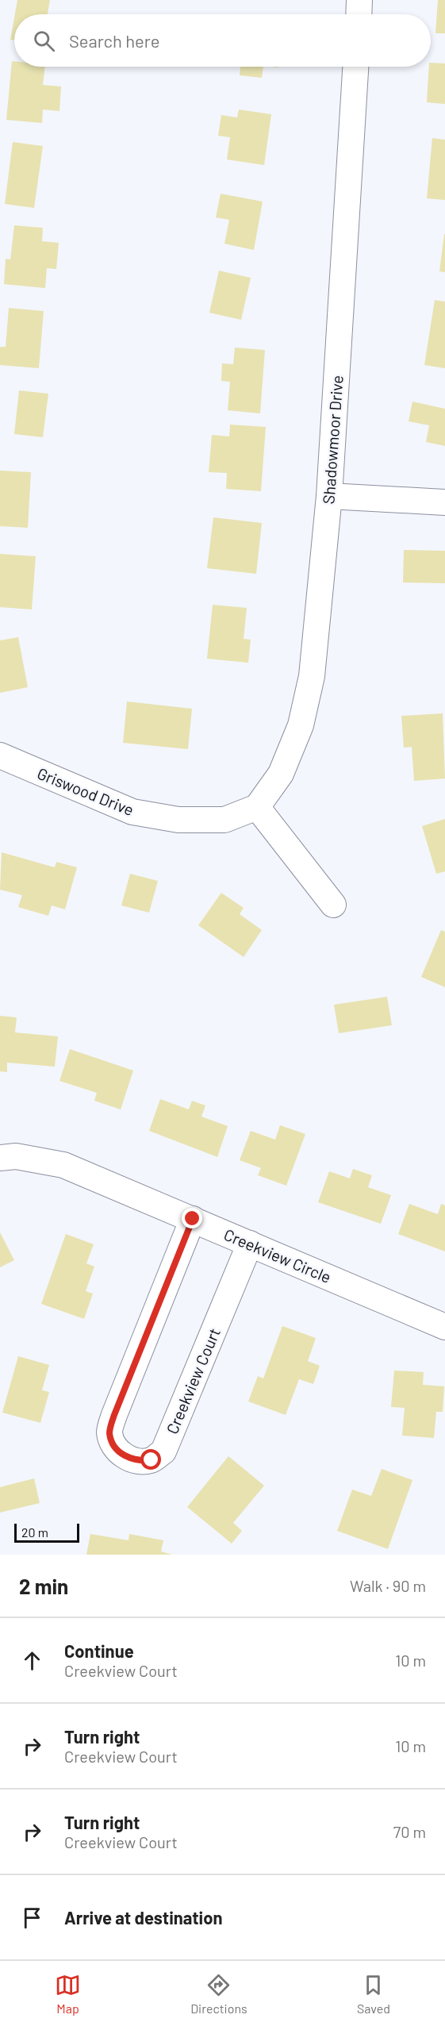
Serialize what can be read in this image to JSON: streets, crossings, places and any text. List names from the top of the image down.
{
  "streets": {
    "street": [
      "Shadowmoor Drive",
      "Griswood Drive",
      "Creekview Circle",
      "Creekview Court"
    ]
  },
  "crossings": [
    ["Shadowmoor Drive", "Griswood Drive"],
    ["Creekview Circle", "Creekview Court"]
  ],
  "scale_bar": "20 m",
  "page": {
    "search": "Search here",
    "scale": "20 m",
    "heading": ["2 min", "Walk · 90 m"],
    "list": [
      ["Continue", "Creekview Court", "10 m"],
      ["Turn right", "Creekview Court", "10 m"],
      ["Turn right", "Creekview Court", "70 m"],
      "Arrive at destination"
    ],
    "nav": ["Map", "Directions", "Saved"]
  }
}
